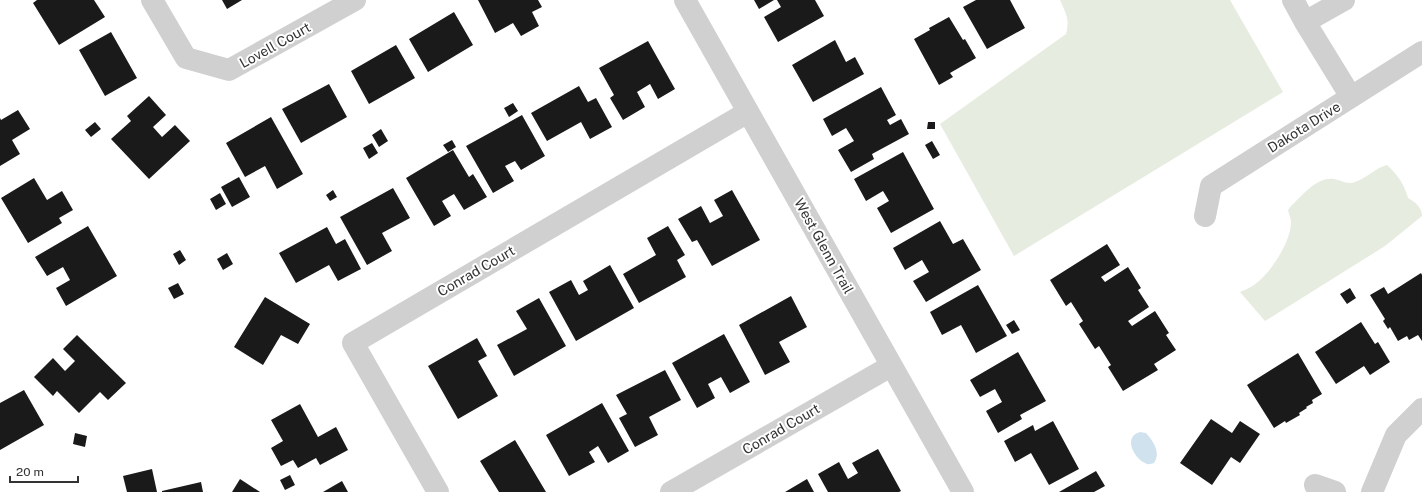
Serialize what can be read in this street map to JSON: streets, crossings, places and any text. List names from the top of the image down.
{
  "streets": {
    "street": [
      "Lovell Court",
      "Dakota Drive",
      "West Glenn Trail",
      "Conrad Court"
    ]
  },
  "crossings": [
    ["West Glenn Trail", "Conrad Court"]
  ],
  "scale_bar": "20 m"
}
